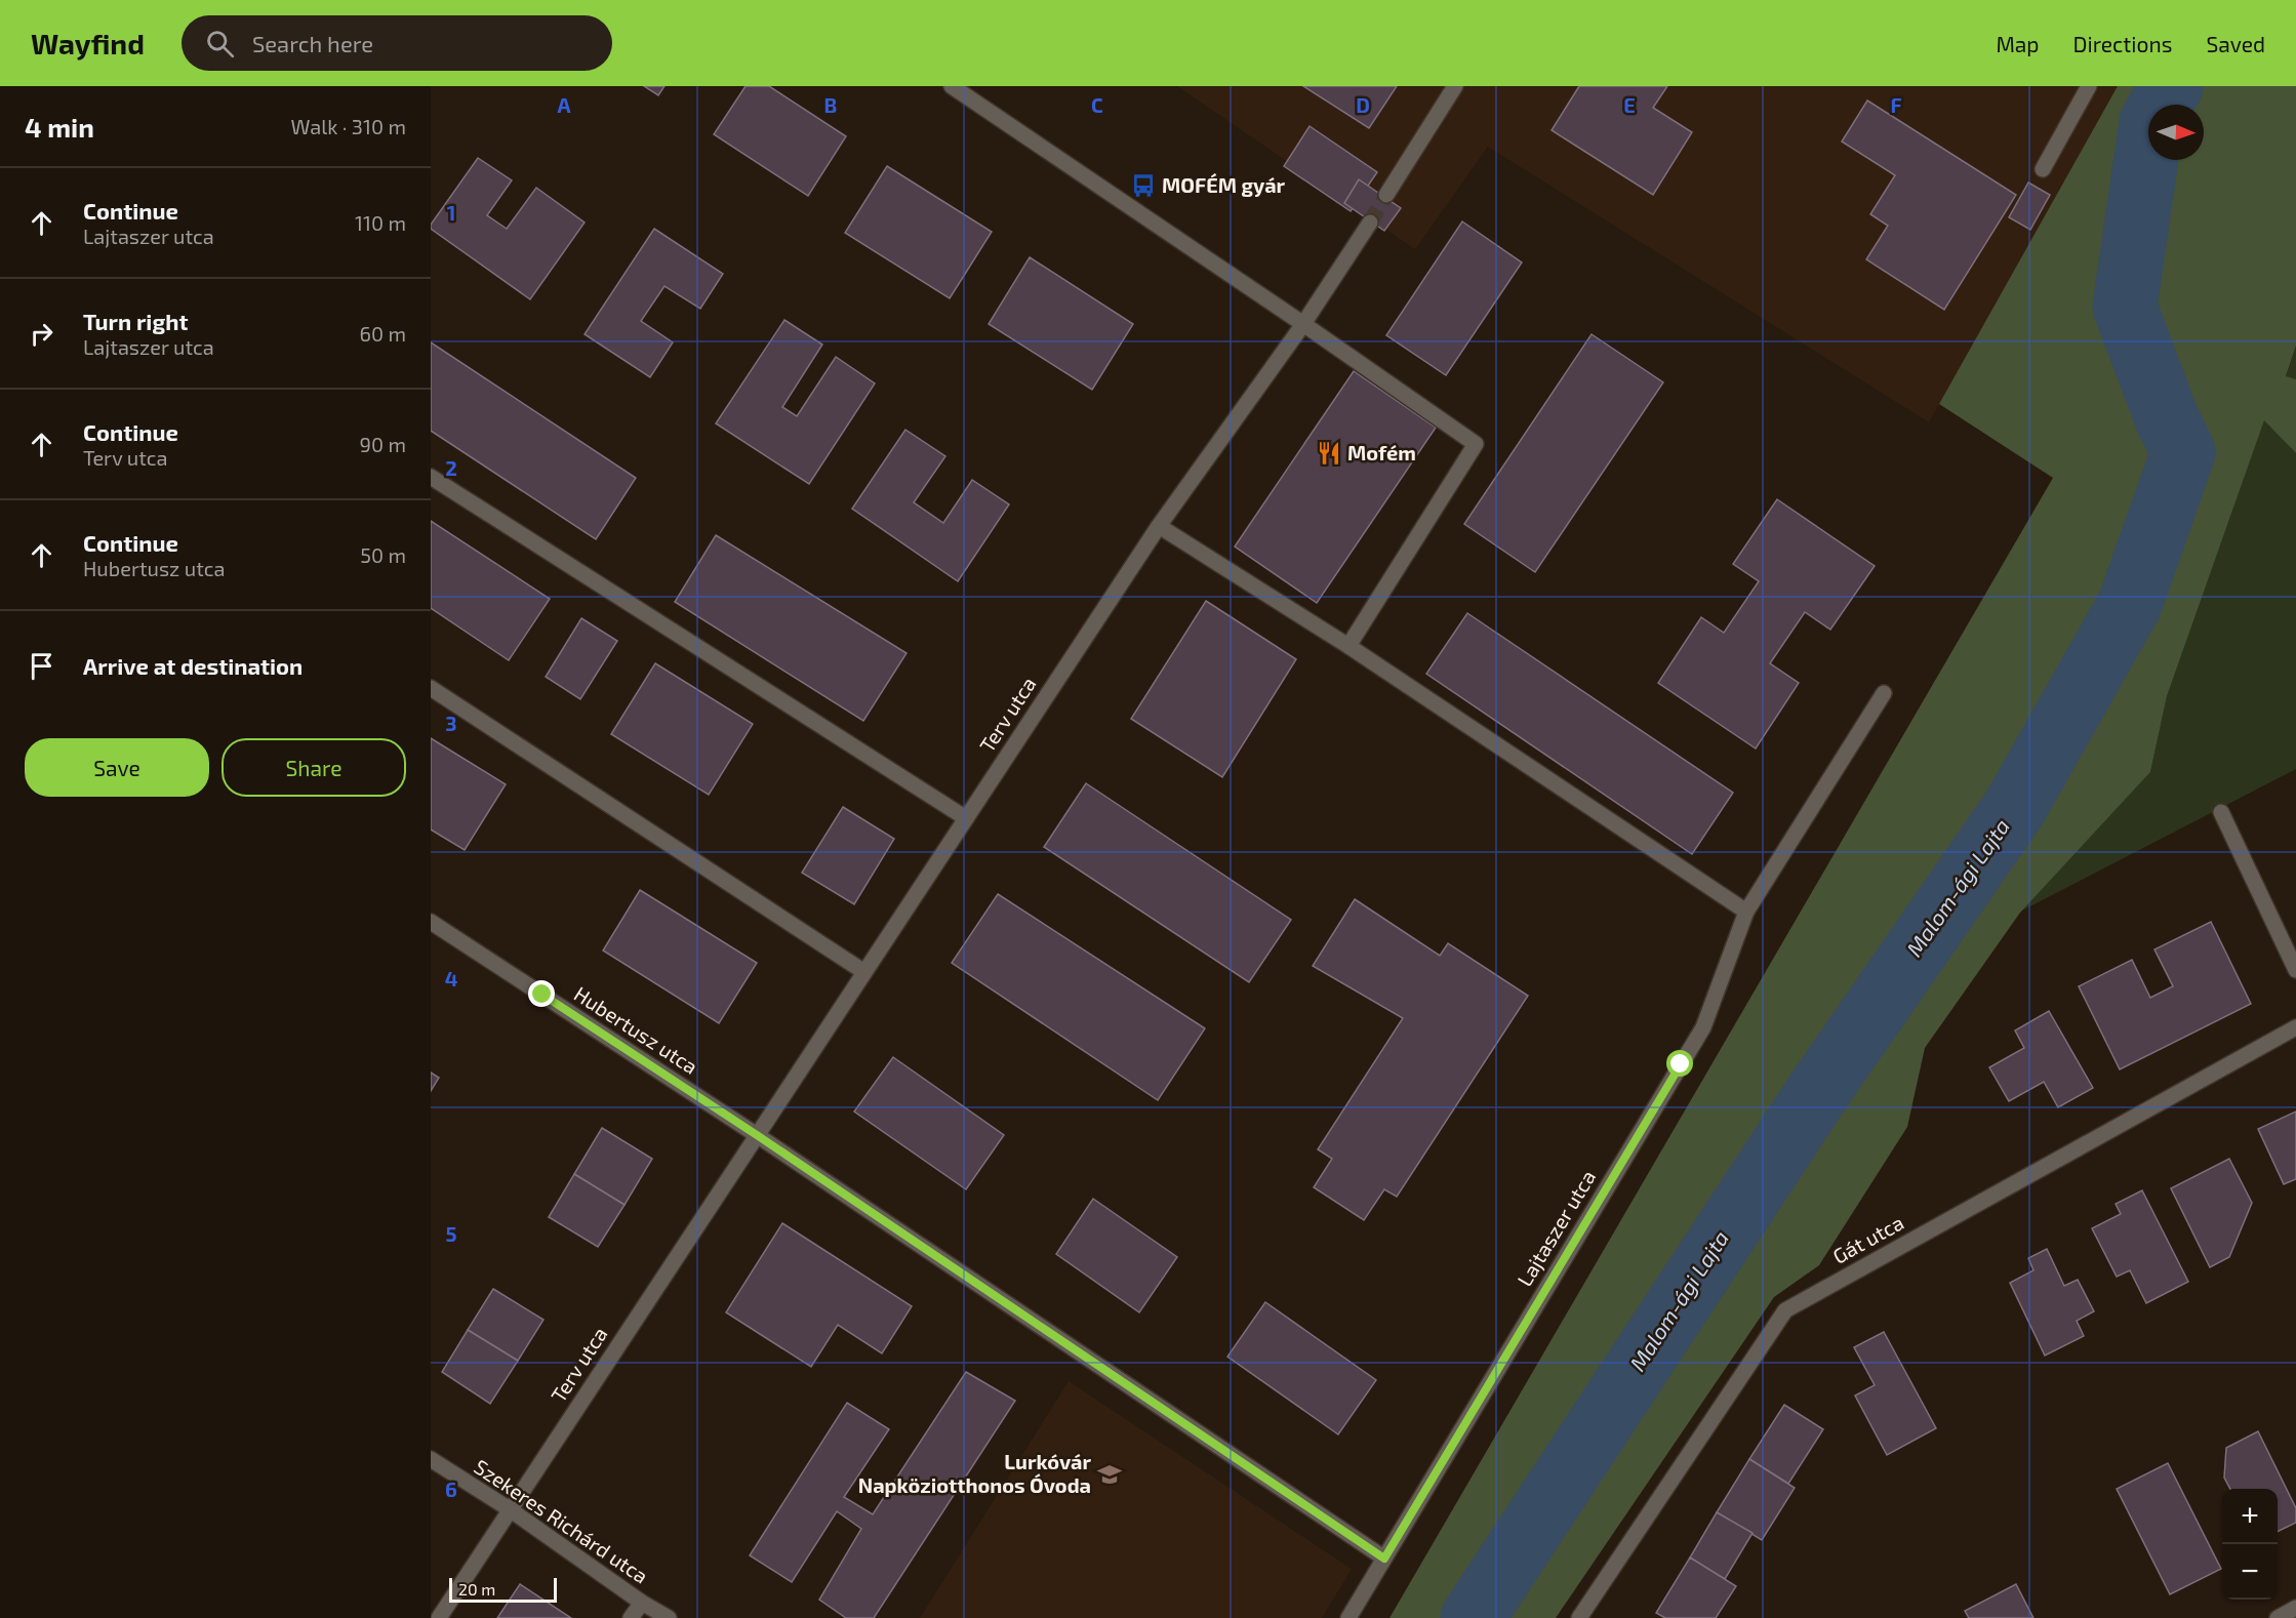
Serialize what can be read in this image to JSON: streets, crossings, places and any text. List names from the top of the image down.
{
  "streets": {
    "street": [
      "Terv utca",
      "Hubertusz utca",
      "Lajtaszer utca",
      "Gát utca",
      "Szekeres Richárd utca"
    ]
  },
  "crossings": [
    ["Terv utca", "Hubertusz utca"],
    ["Terv utca", "Szekeres Richárd utca"]
  ],
  "water": ["Malom-ági Lajta"],
  "places": {
    "bus stop": ["MOFÉM gyár"],
    "restaurant": ["Mofém"],
    "school or university": ["Lurkóvár Napköziotthonos Óvoda"]
  },
  "scale_bar": "20 m",
  "north": "right",
  "page": {
    "header": "Wayfind",
    "search": "Search here",
    "nav": ["Map", "Directions", "Saved"],
    "heading": ["4 min", "Walk · 310 m"],
    "list": [
      ["Continue", "Lajtaszer utca", "110 m"],
      ["Turn right", "Lajtaszer utca", "60 m"],
      ["Continue", "Terv utca", "90 m"],
      ["Continue", "Hubertusz utca", "50 m"],
      "Arrive at destination"
    ],
    "buttons": ["Save", "Share"],
    "map_buttons": ["+", "−"],
    "scale": "20 m"
  },
  "grid": {
    "columns": [
      "A",
      "B",
      "C",
      "D",
      "E",
      "F"
    ],
    "rows": [
      "1",
      "2",
      "3",
      "4",
      "5",
      "6"
    ]
  }
}
